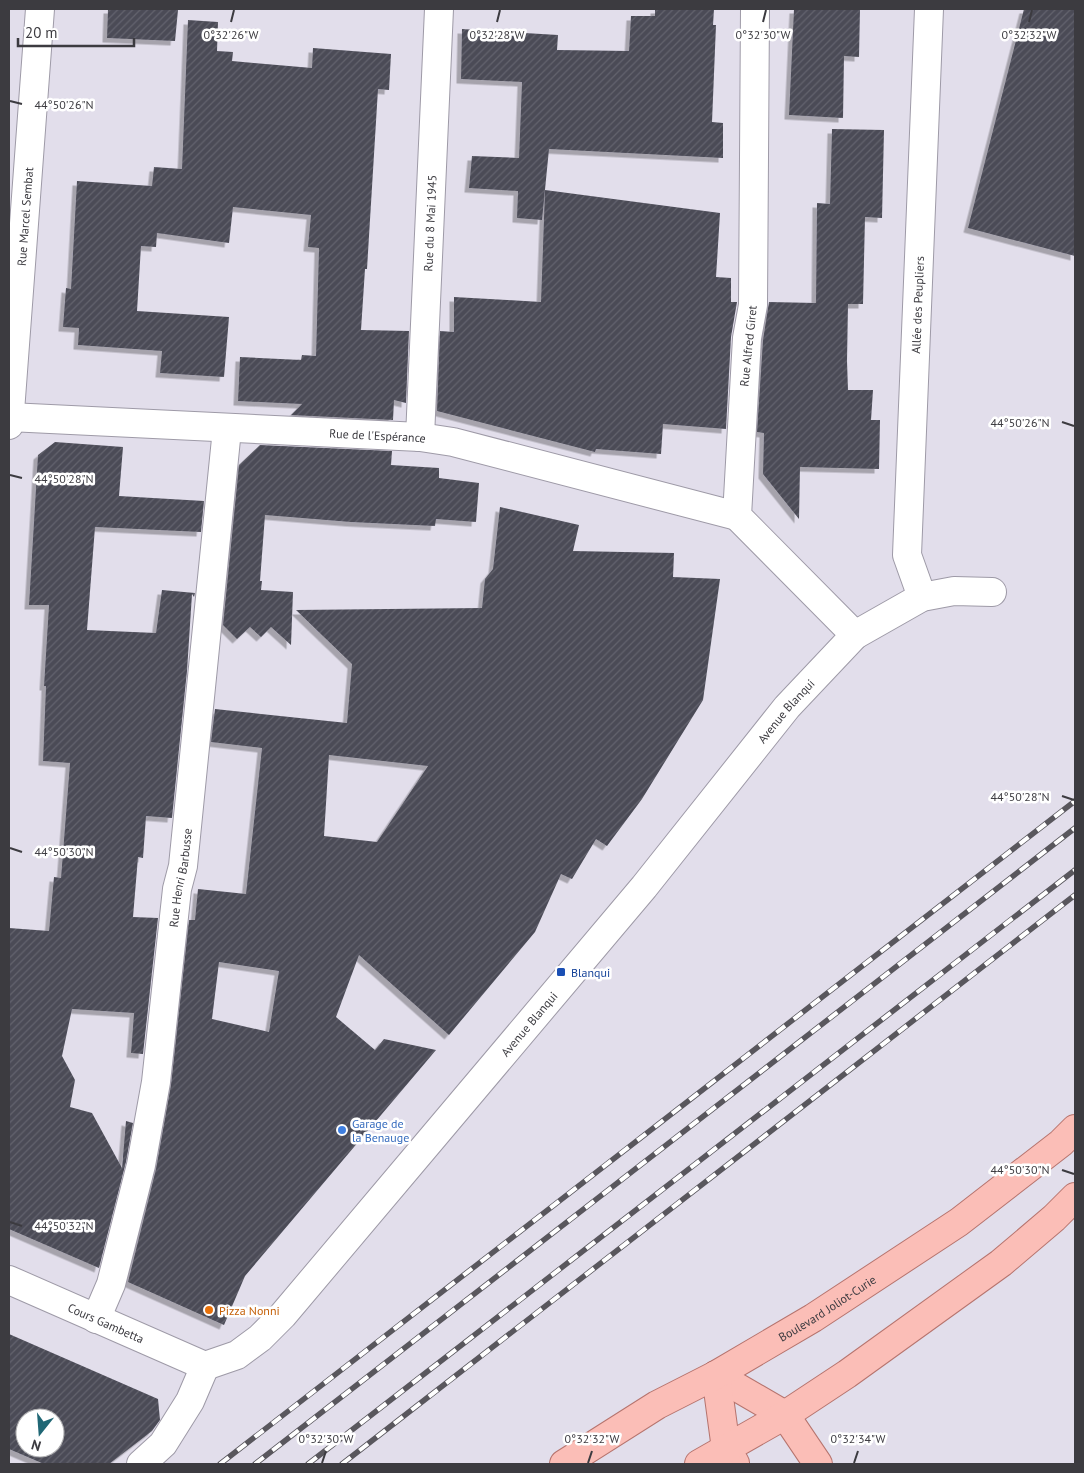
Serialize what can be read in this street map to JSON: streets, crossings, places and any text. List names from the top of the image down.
{
  "streets": {
    "main road": ["Boulevard Joliot-Curie"],
    "street": [
      "Rue Marcel Sembat",
      "Rue du 8 Mai 1945",
      "Allée des Peupliers",
      "Rue Alfred Giret",
      "Rue de l'Espérance",
      "Avenue Blanqui",
      "Rue Henri Barbusse",
      "Cours Gambetta"
    ]
  },
  "crossings": [
    ["Rue Marcel Sembat", "Rue de l'Espérance"],
    ["Rue du 8 Mai 1945", "Rue de l'Espérance"],
    ["Allée des Peupliers", "Avenue Blanqui"],
    ["Rue Alfred Giret", "Rue de l'Espérance"],
    ["Rue de l'Espérance", "Rue Henri Barbusse"],
    ["Avenue Blanqui", "Cours Gambetta"],
    ["Rue Henri Barbusse", "Cours Gambetta"]
  ],
  "places": {
    "transit": ["Blanqui"],
    "other": ["Garage de la Benauge", "Pizza Nonni"]
  },
  "scale_bar": "20 m",
  "north": "bottom",
  "coordinates": [
    "0°32'26\"W",
    "0°32'28\"W",
    "0°32'30\"W",
    "0°32'32\"W",
    "44°50'26\"N",
    "44°50'28\"N",
    "44°50'30\"N",
    "44°50'32\"N",
    "0°32'34\"W"
  ]
}
